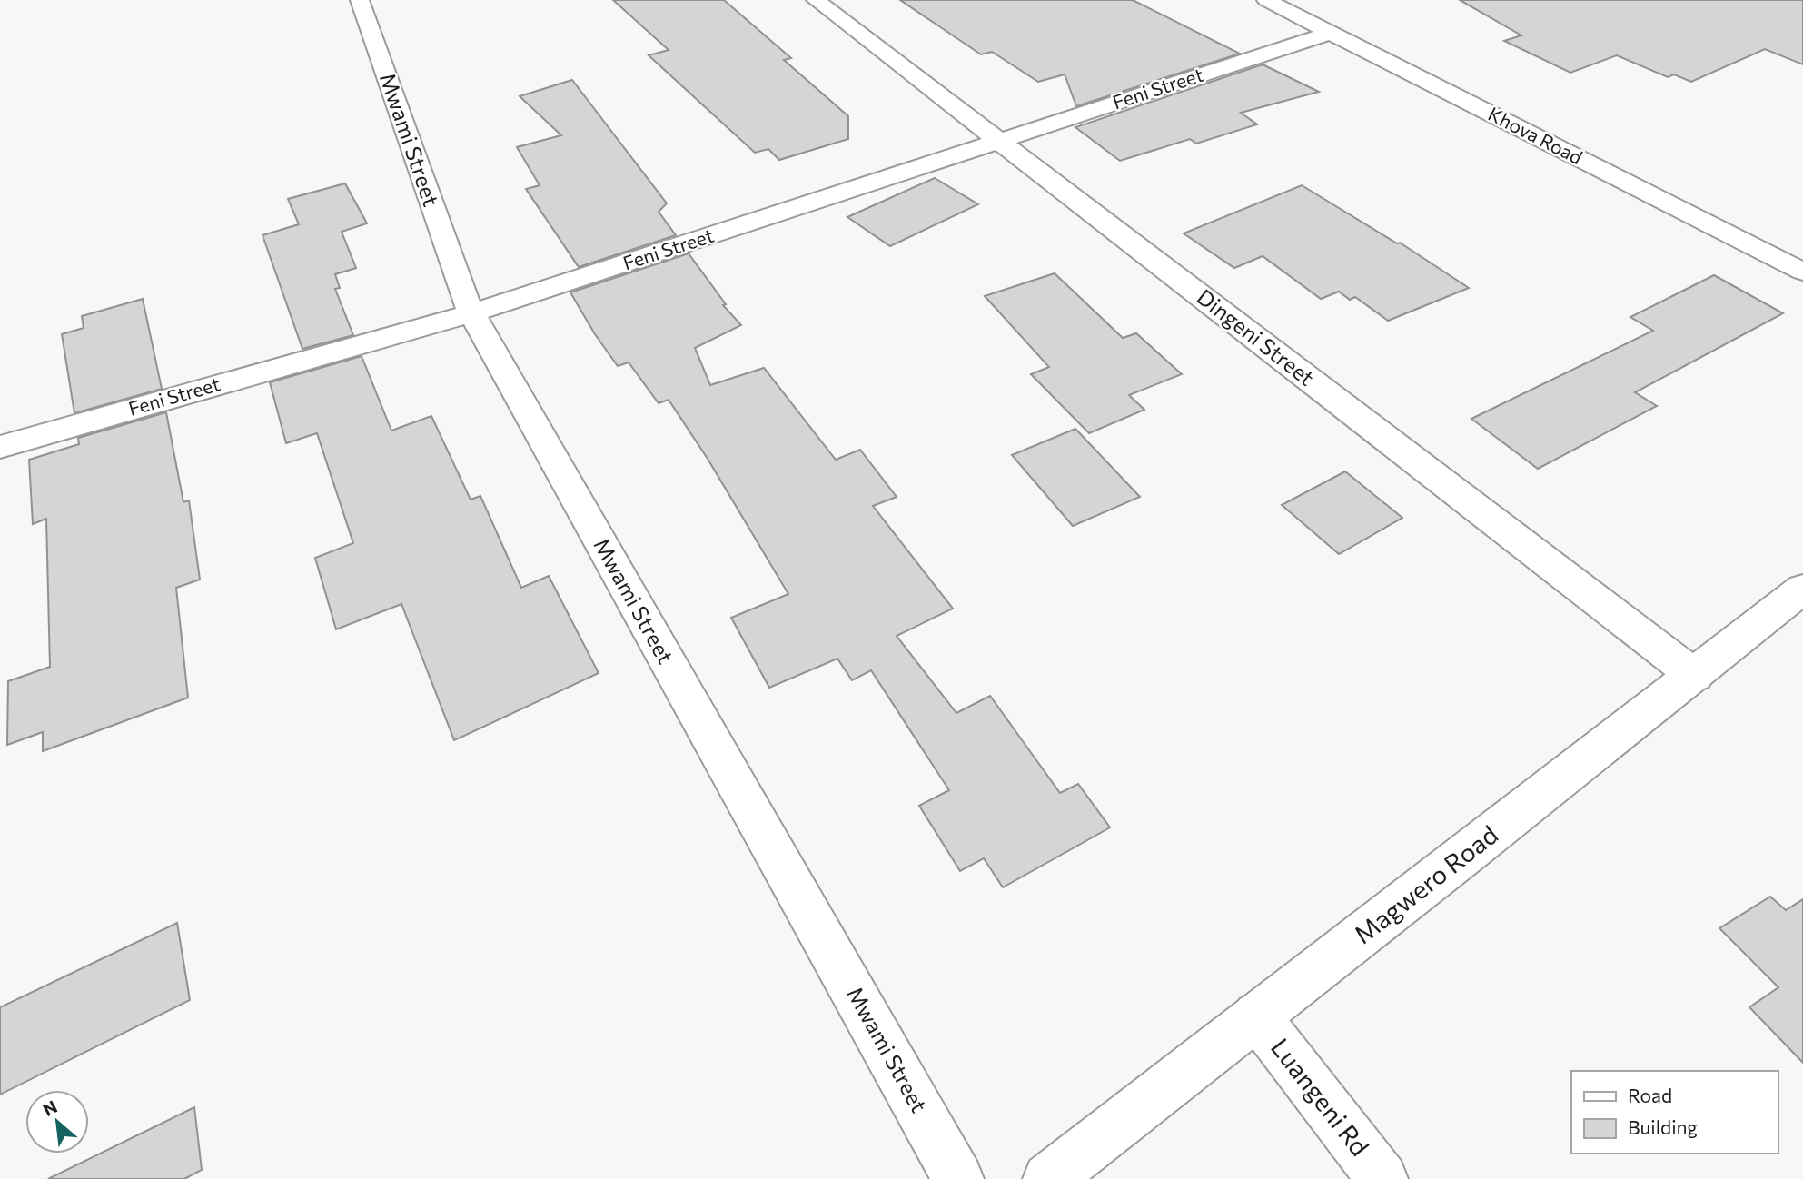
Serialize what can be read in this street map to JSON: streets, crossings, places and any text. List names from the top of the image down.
{
  "streets": {
    "street": [
      "Feni Street",
      "Khova Road",
      "Mwami Street",
      "Dingeni Street",
      "Magwero Road",
      "Luangeni Rd"
    ]
  },
  "crossings": [
    ["Feni Street", "Khova Road"],
    ["Feni Street", "Mwami Street"],
    ["Feni Street", "Dingeni Street"],
    ["Dingeni Street", "Magwero Road"],
    ["Magwero Road", "Luangeni Rd"]
  ],
  "legend": ["Road", "Building"],
  "north": "top left"
}
